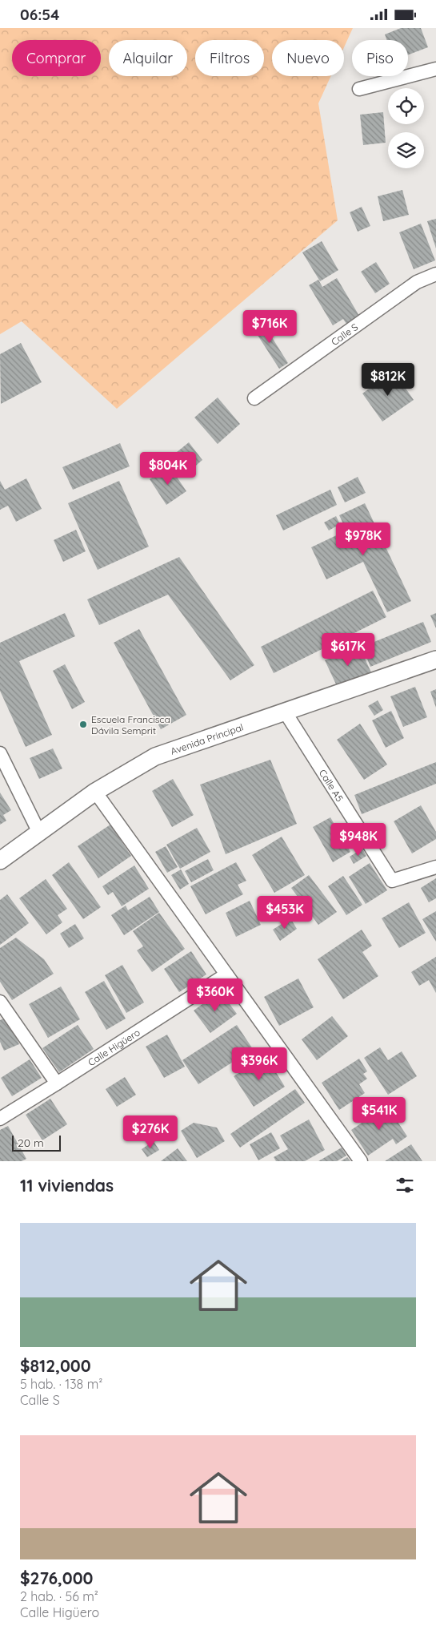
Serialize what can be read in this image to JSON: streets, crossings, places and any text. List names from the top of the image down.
{
  "streets": {
    "street": [
      "Calle S",
      "Avenida Principal",
      "Calle A5",
      "Calle Higüero"
    ]
  },
  "crossings": [
    ["Avenida Principal", "Calle A5"]
  ],
  "places": ["Escuela Francisca Dávila Semprit"],
  "scale_bar": "20 m",
  "page": {
    "status": "06:54",
    "chip": [
      "Comprar",
      "Alquilar",
      "Filtros",
      "Nuevo",
      "Piso"
    ],
    "price": [
      "$716K",
      "$812K",
      "$804K",
      "$978K",
      "$617K",
      "$948K",
      "$453K",
      "$360K",
      "$396K",
      "$541K",
      "$276K"
    ],
    "scale": "20 m",
    "heading": "11 viviendas",
    "list": [
      {
        "name": "$812,000",
        "note": "5 hab. · 138 m² · Calle S"
      },
      {
        "name": "$276,000",
        "note": "2 hab. · 56 m² · Calle Higüero"
      }
    ]
  }
}
